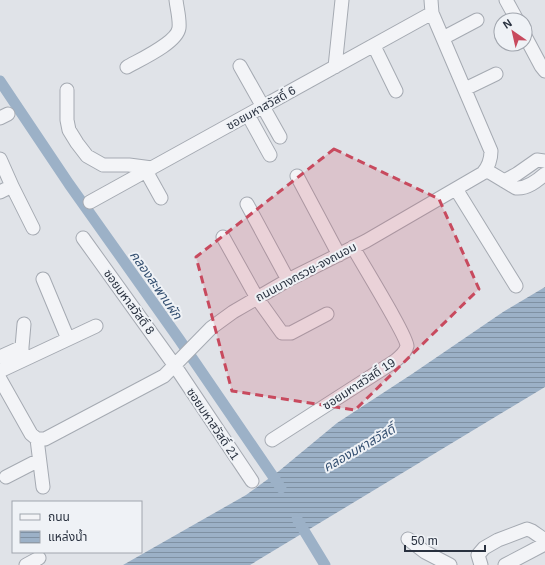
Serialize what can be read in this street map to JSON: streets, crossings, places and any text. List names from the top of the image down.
{
  "streets": {
    "street": [
      "ซอยมหาสวัสดิ์ 6",
      "ถนนบางกรวย-จงถนอม",
      "ซอยมหาสวัสดิ์ 8",
      "ซอยมหาสวัสดิ์ 19",
      "ซอยมหาสวัสดิ์ 21"
    ]
  },
  "crossings": [
    ["ถนนบางกรวย-จงถนอม", "ซอยมหาสวัสดิ์ 8"],
    ["ถนนบางกรวย-จงถนอม", "ซอยมหาสวัสดิ์ 19"],
    ["ถนนบางกรวย-จงถนอม", "ซอยมหาสวัสดิ์ 21"],
    ["ซอยมหาสวัสดิ์ 8", "ซอยมหาสวัสดิ์ 21"]
  ],
  "water": ["คลองสะพานผัก", "คลองมหาสวัสดิ์"],
  "legend": ["ถนน", "แหล่งน้ำ"],
  "scale_bar": "50 m",
  "north": "top left"
}
